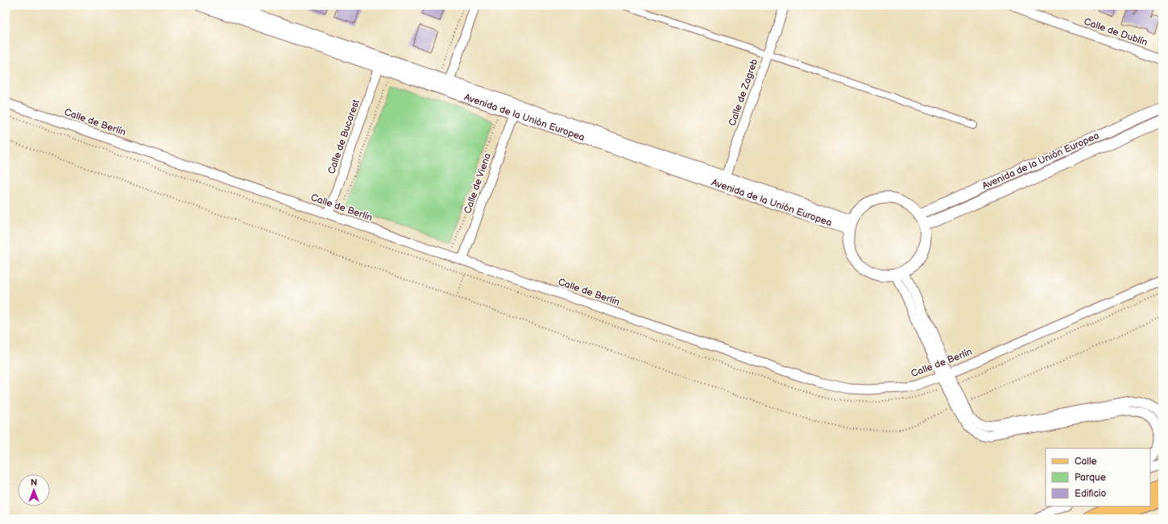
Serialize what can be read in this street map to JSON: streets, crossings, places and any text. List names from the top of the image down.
{
  "streets": {
    "street": [
      "Calle de Dublín",
      "Calle de Zagreb",
      "Avenida de la Unión Europea",
      "Calle de Berlín",
      "Calle de Bucarest",
      "Calle de Viena"
    ]
  },
  "crossings": [
    ["Calle de Zagreb", "Avenida de la Unión Europea"],
    ["Avenida de la Unión Europea", "Calle de Bucarest"],
    ["Avenida de la Unión Europea", "Calle de Viena"],
    ["Calle de Berlín", "Calle de Bucarest"],
    ["Calle de Berlín", "Calle de Viena"]
  ],
  "legend": ["Calle", "Parque", "Edificio"],
  "north": "top"
}
